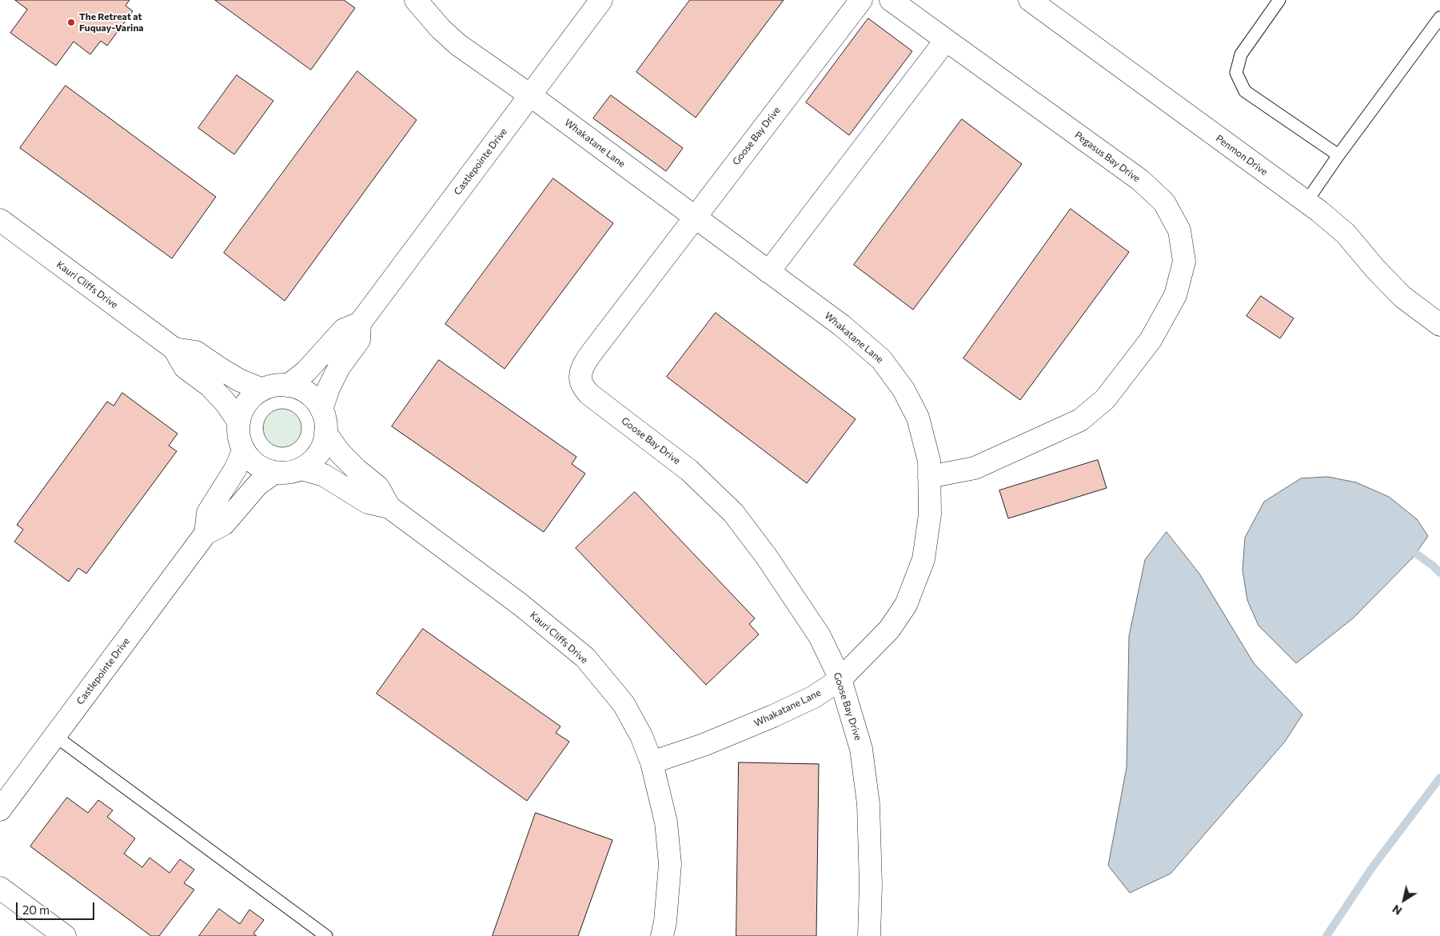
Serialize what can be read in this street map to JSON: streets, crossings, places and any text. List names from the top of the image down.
{
  "streets": {
    "street": [
      "Goose Bay Drive",
      "Whakatane Lane",
      "Penmon Drive",
      "Pegasus Bay Drive",
      "Castlepointe Drive",
      "Kauri Cliffs Drive"
    ]
  },
  "crossings": [
    ["Goose Bay Drive", "Whakatane Lane"],
    ["Whakatane Lane", "Pegasus Bay Drive"],
    ["Whakatane Lane", "Castlepointe Drive"],
    ["Whakatane Lane", "Kauri Cliffs Drive"],
    ["Castlepointe Drive", "Kauri Cliffs Drive"]
  ],
  "places": ["The Retreat at Fuquay-Varina"],
  "scale_bar": "20 m",
  "north": "bottom left"
}
